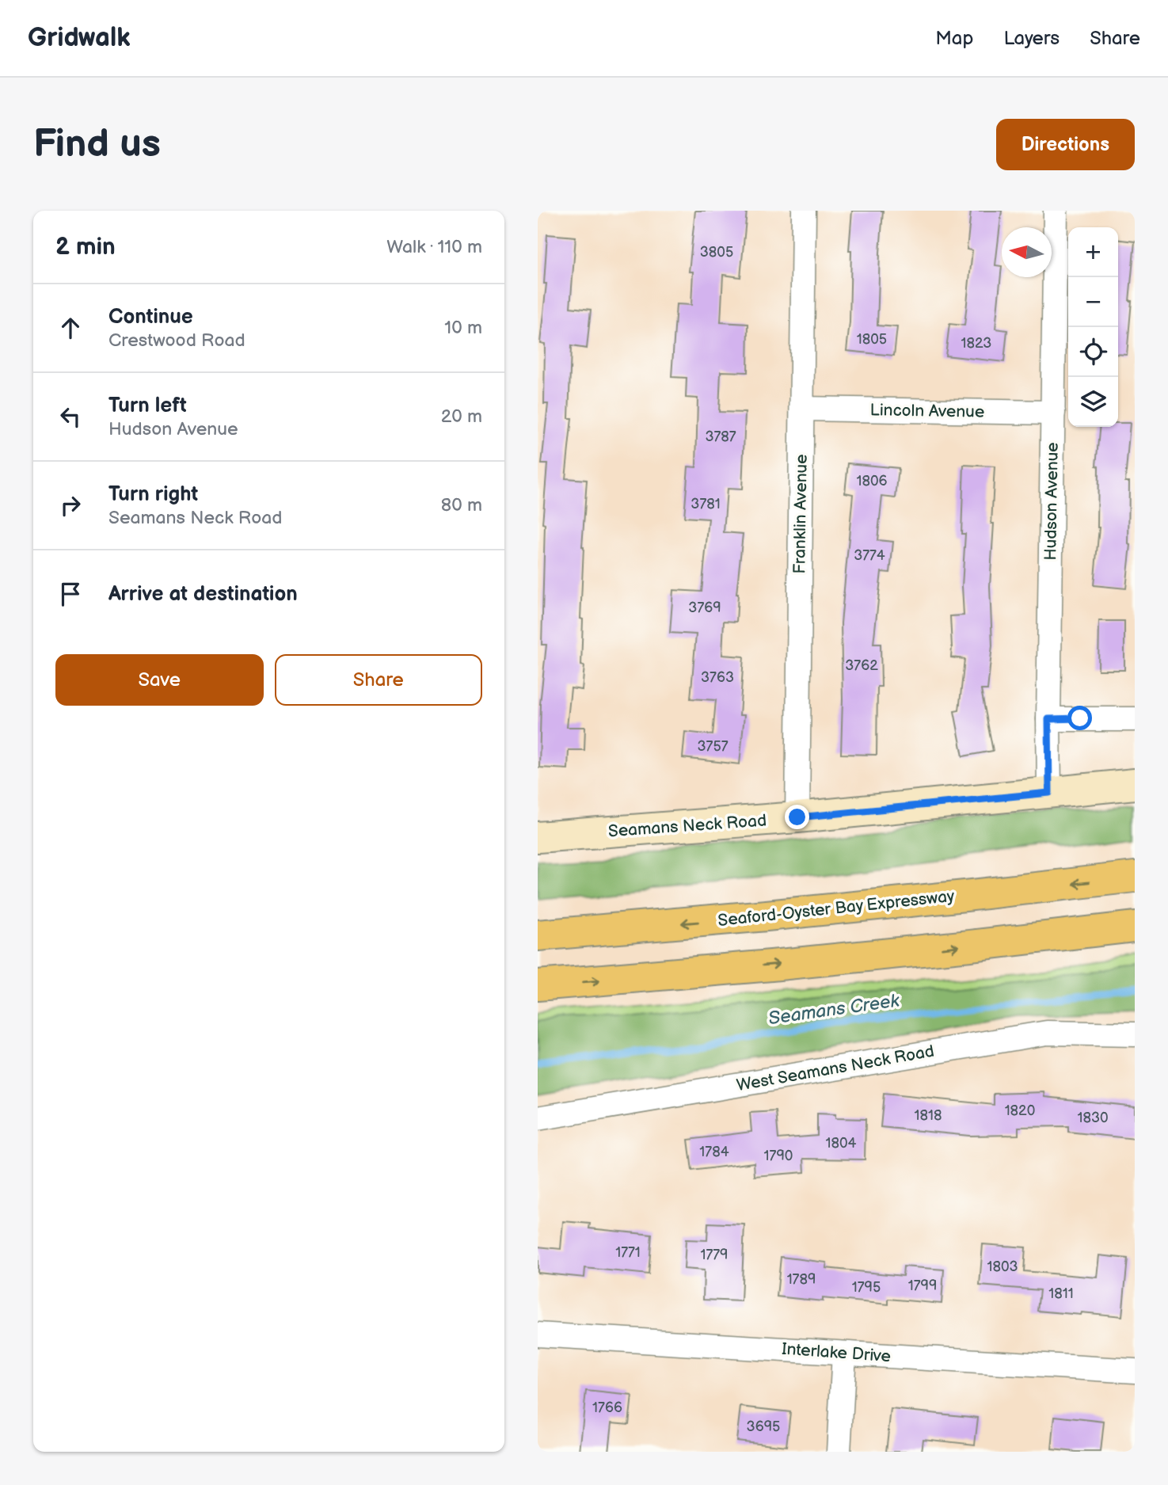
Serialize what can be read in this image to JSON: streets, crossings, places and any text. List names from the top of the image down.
{
  "streets": {
    "highway": ["Seaford-Oyster Bay Expressway"],
    "street": [
      "Lincoln Avenue",
      "Hudson Avenue",
      "Franklin Avenue",
      "Seamans Neck Road",
      "West Seamans Neck Road",
      "Interlake Drive"
    ]
  },
  "crossings": [
    ["Lincoln Avenue", "Hudson Avenue"],
    ["Lincoln Avenue", "Franklin Avenue"],
    ["Hudson Avenue", "Seamans Neck Road"],
    ["Franklin Avenue", "Seamans Neck Road"]
  ],
  "water": ["Seamans Creek"],
  "house_numbers": [
    "3805",
    "1805",
    "1823",
    "3787",
    "1806",
    "3781",
    "3774",
    "3769",
    "3762",
    "3763",
    "3757",
    "1820",
    "1818",
    "1830",
    "1804",
    "1784",
    "1790",
    "1771",
    "1779",
    "1803",
    "1789",
    "1799",
    "1795",
    "1811",
    "1766",
    "3695"
  ],
  "north": "left",
  "page": {
    "header": "Gridwalk",
    "nav": ["Map", "Layers", "Share"],
    "buttons": [
      "Directions",
      ["Save", "Share"]
    ],
    "title": "Find us",
    "heading": ["2 min", "Walk · 110 m"],
    "map_buttons": ["+", "−"],
    "list": [
      ["Continue", "Crestwood Road", "10 m"],
      ["Turn left", "Hudson Avenue", "20 m"],
      ["Turn right", "Seamans Neck Road", "80 m"],
      "Arrive at destination"
    ]
  }
}
